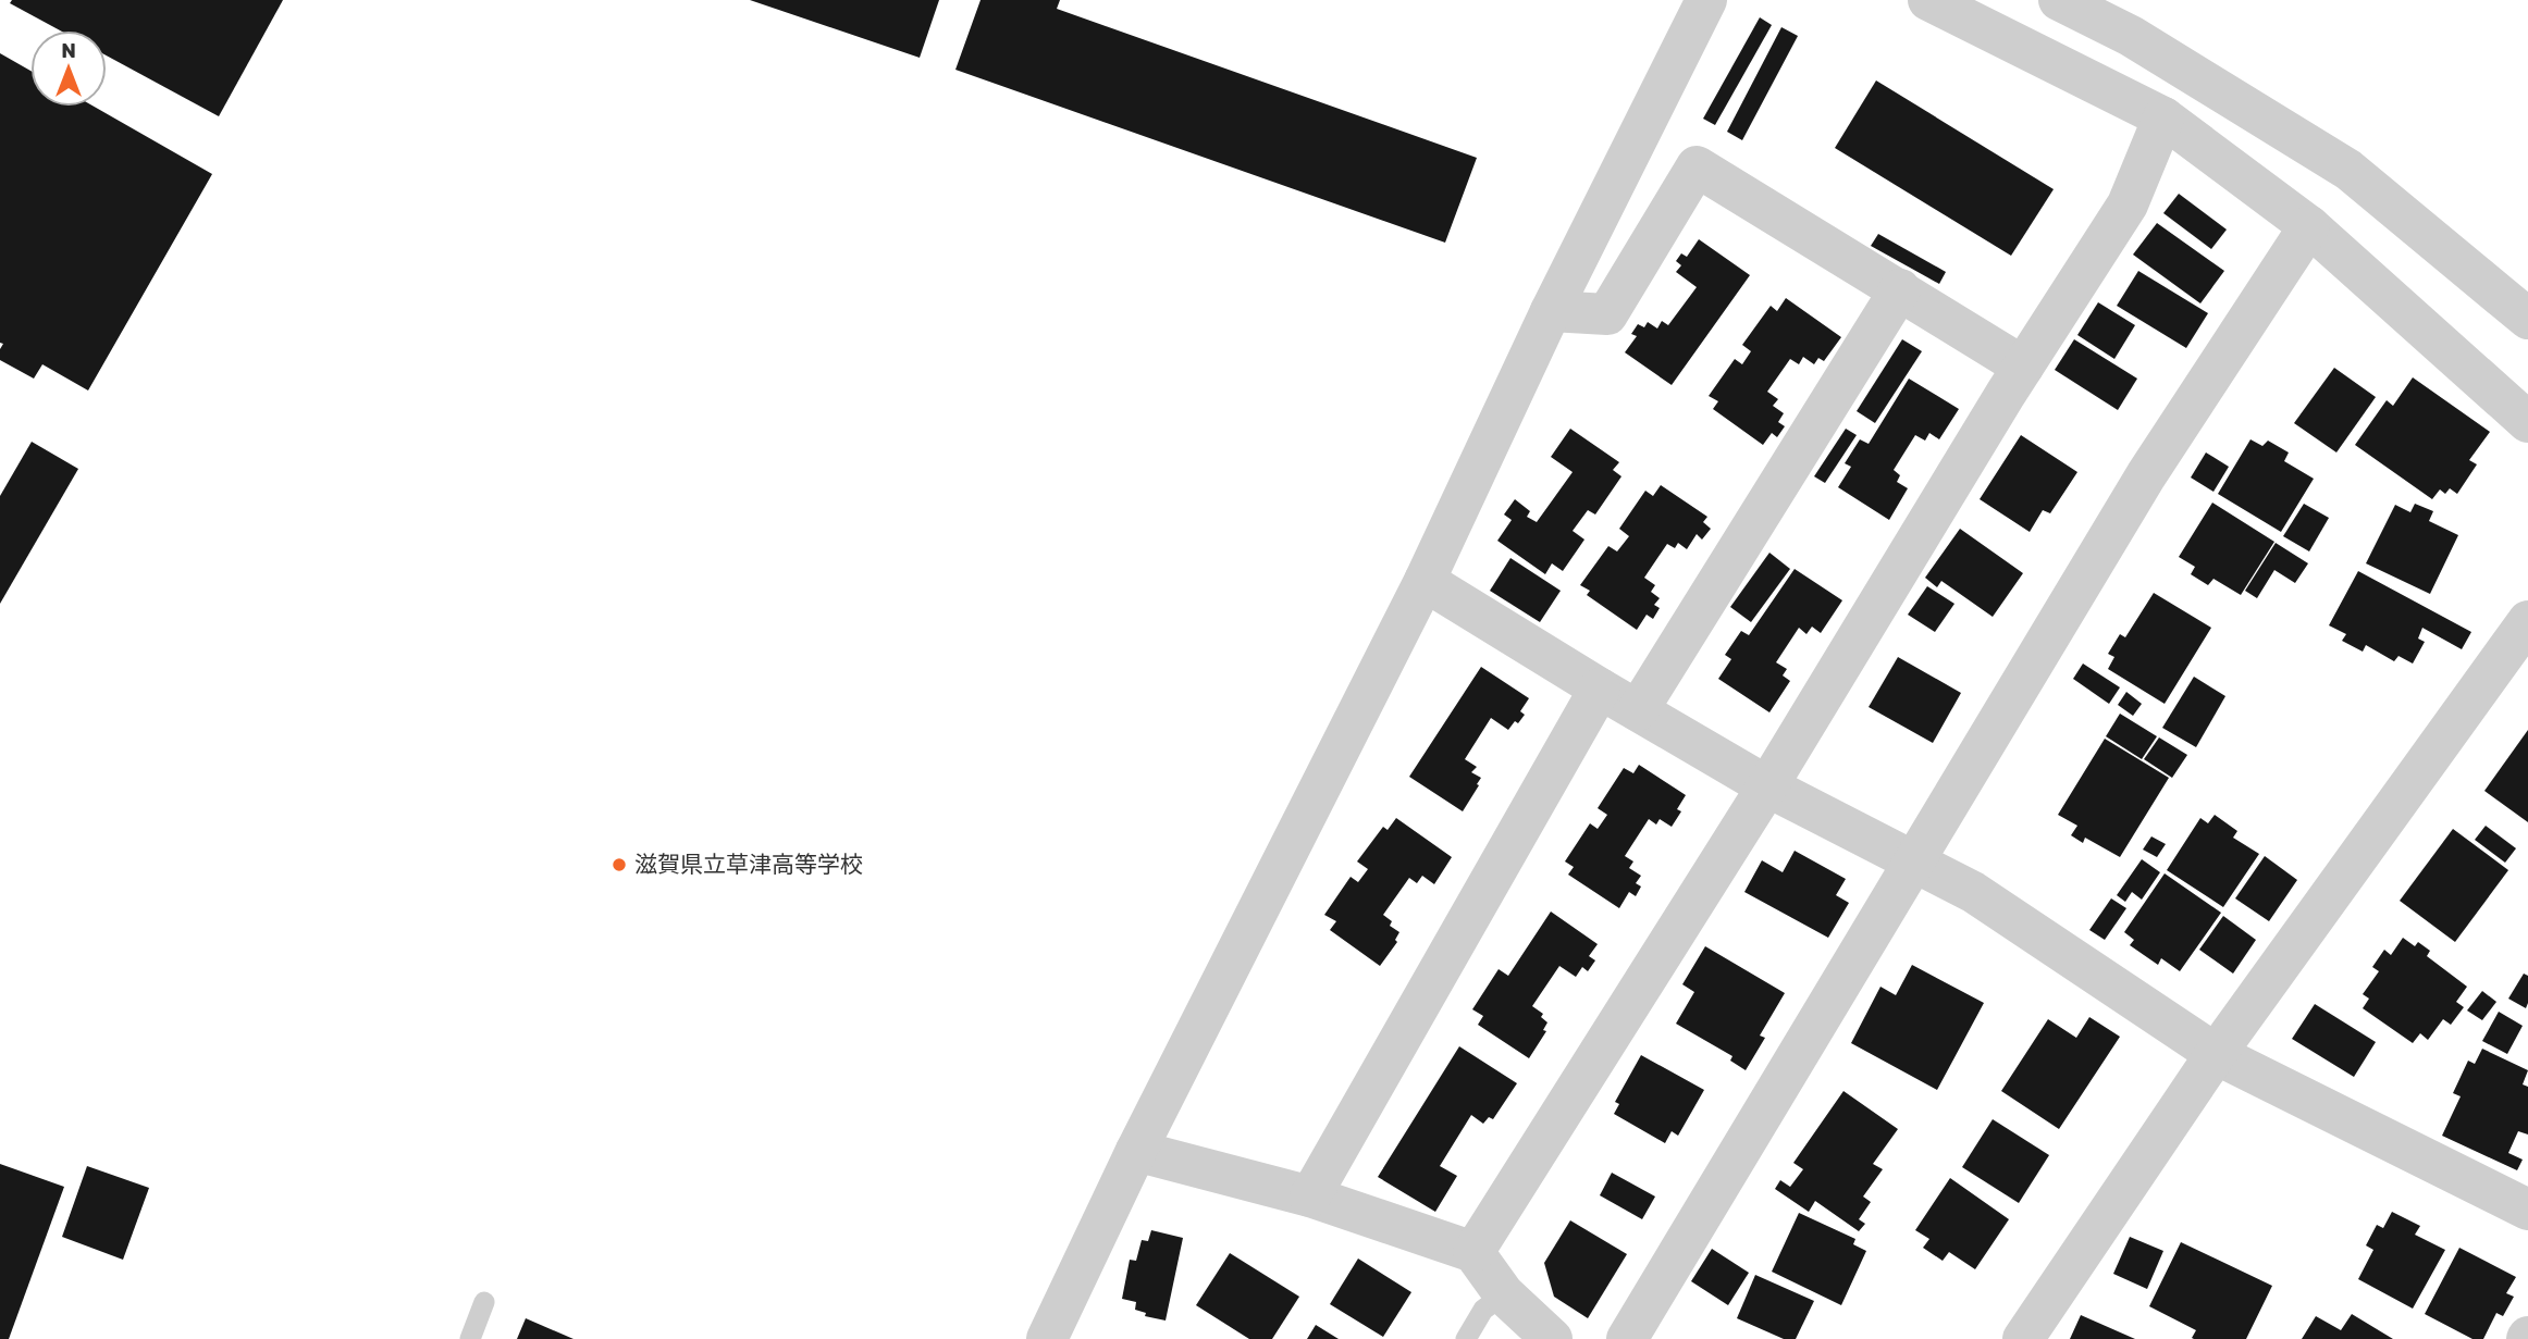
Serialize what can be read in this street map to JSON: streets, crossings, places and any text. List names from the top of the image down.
{
  "places": ["滋賀県立草津高等学校"],
  "north": "top"
}
